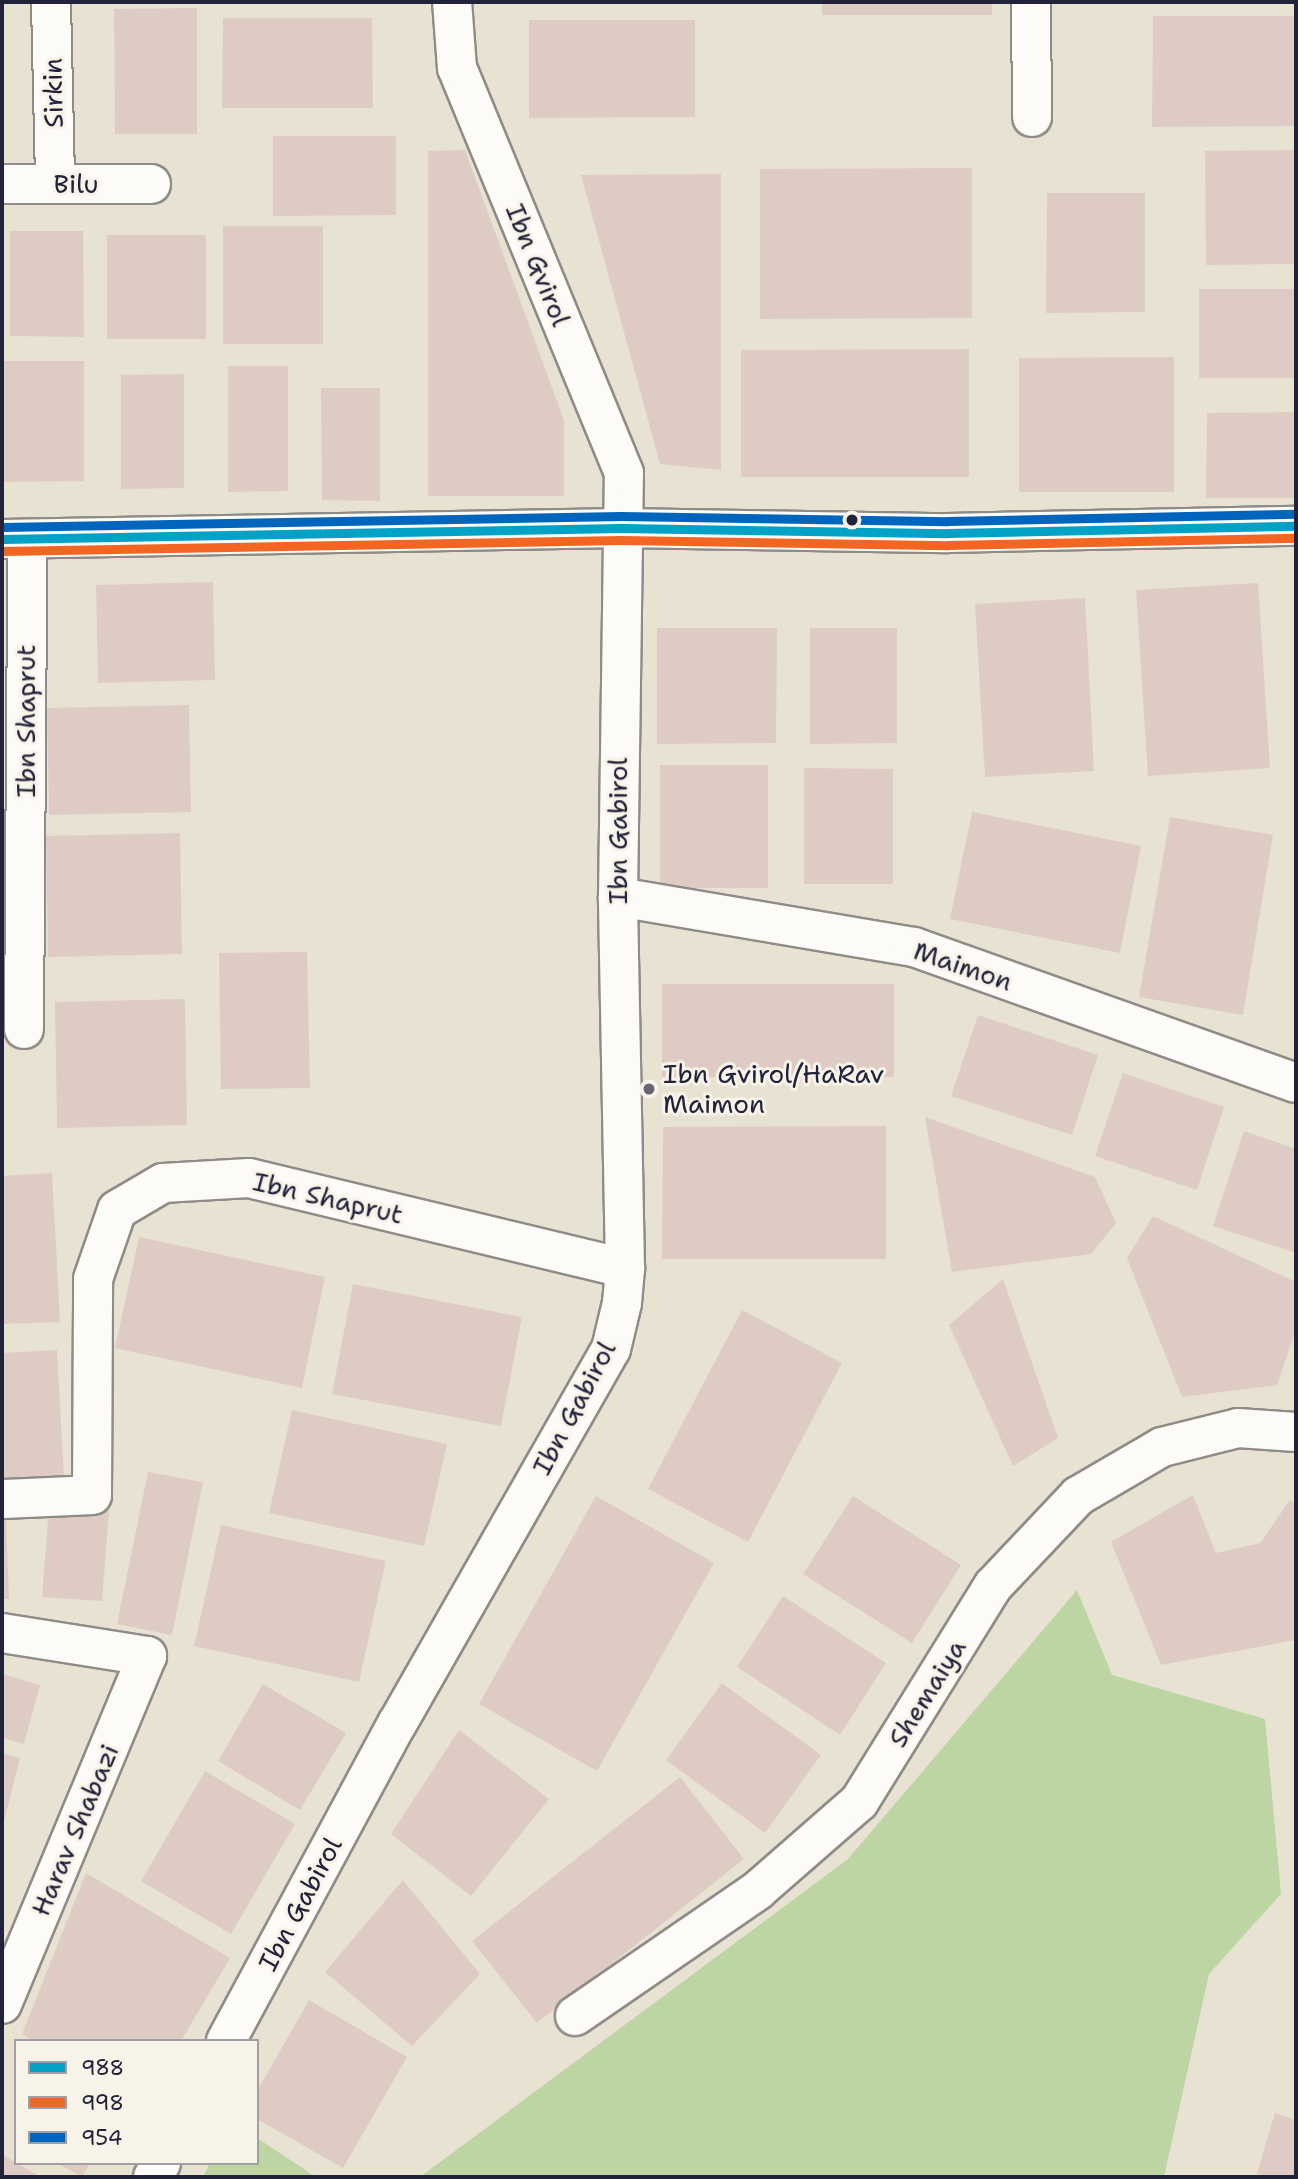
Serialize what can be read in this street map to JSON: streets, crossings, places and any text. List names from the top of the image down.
{
  "streets": {
    "street": [
      "Sirkin",
      "Bilu",
      "Ibn Gvirol",
      "Ibn Shaprut",
      "Ibn Gabirol",
      "Maimon",
      "Shemaiya",
      "Harav Shabazi"
    ]
  },
  "crossings": [
    ["Sirkin", "Bilu"],
    ["Ibn Gvirol", "Ibn Gabirol"],
    ["Ibn Shaprut", "Ibn Gabirol"],
    ["Ibn Gabirol", "Maimon"]
  ],
  "places": ["Ibn Gvirol/HaRav Maimon"],
  "lines": ["transit line 954", "transit line 988", "transit line 998"],
  "legend": ["988", "998", "954"]
}
